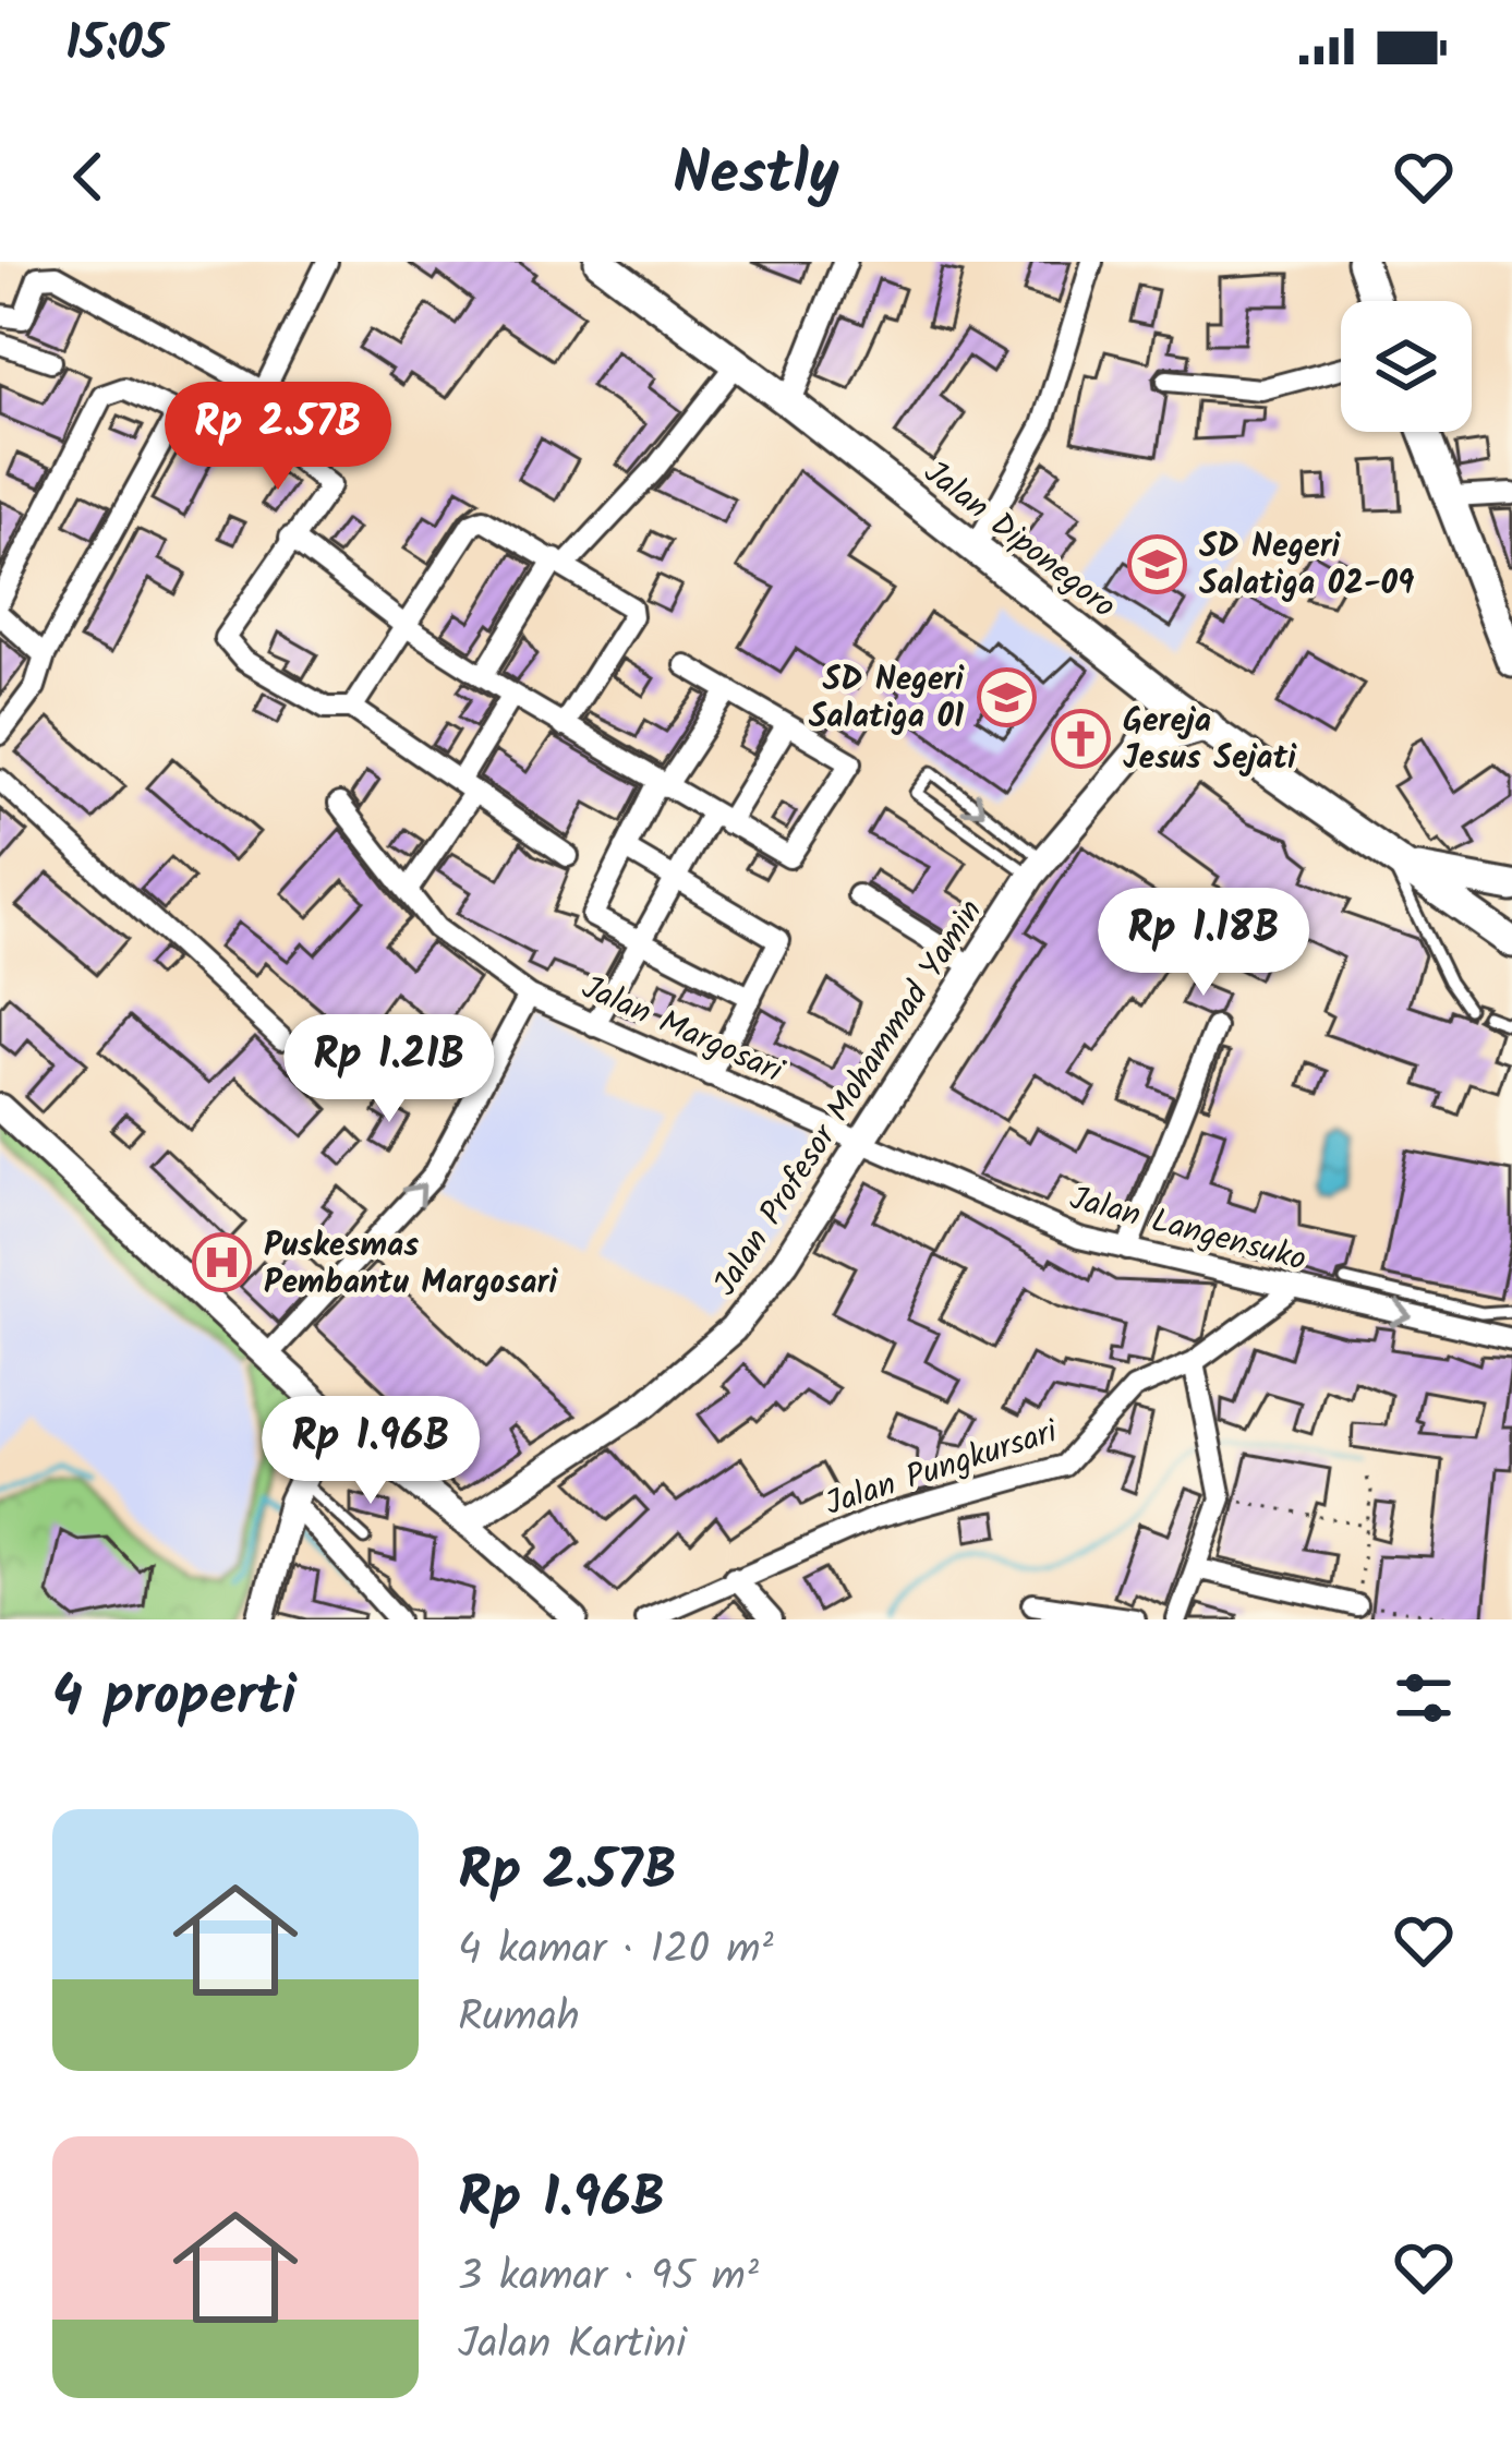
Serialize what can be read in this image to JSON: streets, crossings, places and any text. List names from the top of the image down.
{
  "streets": {
    "main road": ["Jalan Diponegoro", "Jalan Profesor Mohammad Yamin"],
    "street": ["Jalan Margosari", "Jalan Langensuko", "Jalan Pungkursari"]
  },
  "crossings": [
    ["Jalan Diponegoro", "Jalan Profesor Mohammad Yamin"],
    ["Jalan Margosari", "Jalan Profesor Mohammad Yamin"],
    ["Jalan Margosari", "Jalan Langensuko"],
    ["Jalan Profesor Mohammad Yamin", "Jalan Langensuko"],
    ["Jalan Langensuko", "Jalan Pungkursari"]
  ],
  "one_way": ["Jalan Margosari"],
  "places": {
    "school or university": ["SD Negeri Salatiga 02-09", "SD Negeri Salatiga 01"],
    "church": ["Gereja Jesus Sejati"],
    "hospital": ["Puskesmas Pembantu Margosari"]
  },
  "page": {
    "status": "15:05",
    "header": "Nestly",
    "price": [
      "Rp 2.57B",
      "Rp 1.18B",
      "Rp 1.21B",
      "Rp 1.96B"
    ],
    "heading": "4 properti",
    "list": [
      {
        "name": "Rp 2.57B",
        "note": "4 kamar · 120 m² · Rumah"
      },
      {
        "name": "Rp 1.96B",
        "note": "3 kamar · 95 m² · Jalan Kartini"
      }
    ]
  }
}
